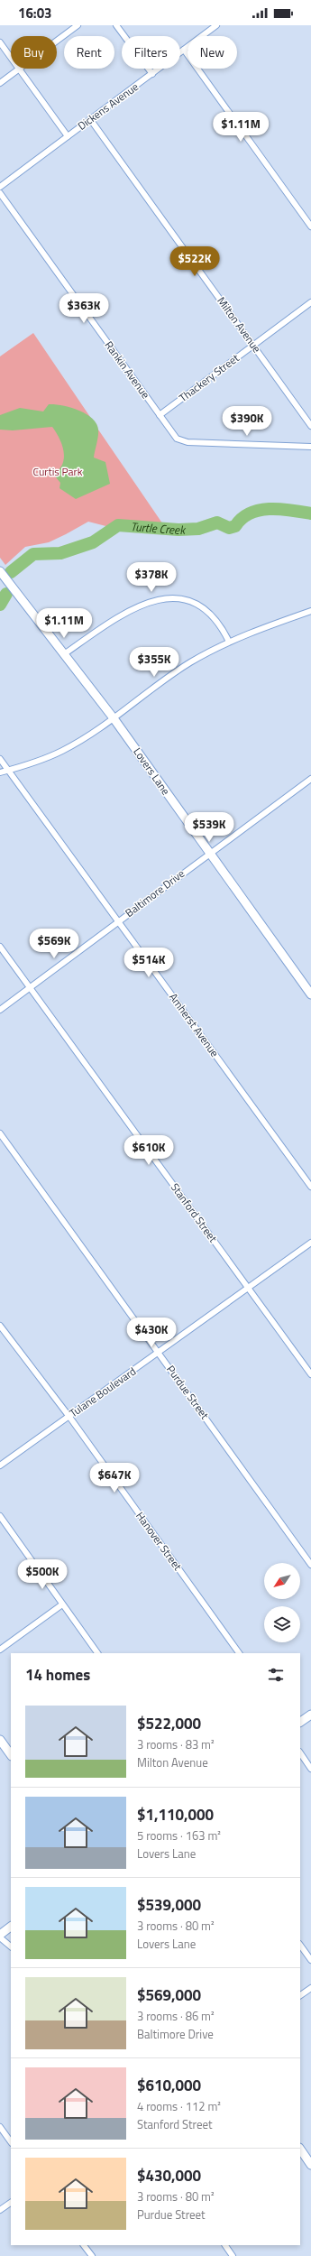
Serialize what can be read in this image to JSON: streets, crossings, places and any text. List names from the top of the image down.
{
  "streets": {
    "main road": ["Lovers Lane"],
    "street": [
      "Dickens Avenue",
      "Milton Avenue",
      "Rankin Avenue",
      "Thackery Street",
      "Baltimore Drive",
      "Amherst Avenue",
      "Stanford Street",
      "Tulane Boulevard",
      "Purdue Street",
      "Hanover Street"
    ]
  },
  "crossings": [
    ["Dickens Avenue", "Milton Avenue"],
    ["Milton Avenue", "Thackery Street"],
    ["Rankin Avenue", "Thackery Street"],
    ["Lovers Lane", "Baltimore Drive"],
    ["Baltimore Drive", "Amherst Avenue"],
    ["Baltimore Drive", "Stanford Street"],
    ["Stanford Street", "Tulane Boulevard"],
    ["Tulane Boulevard", "Purdue Street"],
    ["Tulane Boulevard", "Hanover Street"]
  ],
  "water": ["Turtle Creek"],
  "parks": ["Curtis Park"],
  "north": "bottom left",
  "page": {
    "status": "16:03",
    "chip": [
      "Buy",
      "Rent",
      "Filters",
      "New"
    ],
    "price": [
      "$1.11M",
      "$522K",
      "$363K",
      "$390K",
      "$378K",
      "$1.11M",
      "$355K",
      "$539K",
      "$569K",
      "$514K",
      "$610K",
      "$430K",
      "$647K",
      "$500K"
    ],
    "heading": "14 homes",
    "list": [
      {
        "name": "$522,000",
        "note": "3 rooms · 83 m² · Milton Avenue"
      },
      {
        "name": "$1,110,000",
        "note": "5 rooms · 163 m² · Lovers Lane"
      },
      {
        "name": "$539,000",
        "note": "3 rooms · 80 m² · Lovers Lane"
      },
      {
        "name": "$569,000",
        "note": "3 rooms · 86 m² · Baltimore Drive"
      },
      {
        "name": "$610,000",
        "note": "4 rooms · 112 m² · Stanford Street"
      },
      {
        "name": "$430,000",
        "note": "3 rooms · 80 m² · Purdue Street"
      }
    ]
  }
}
